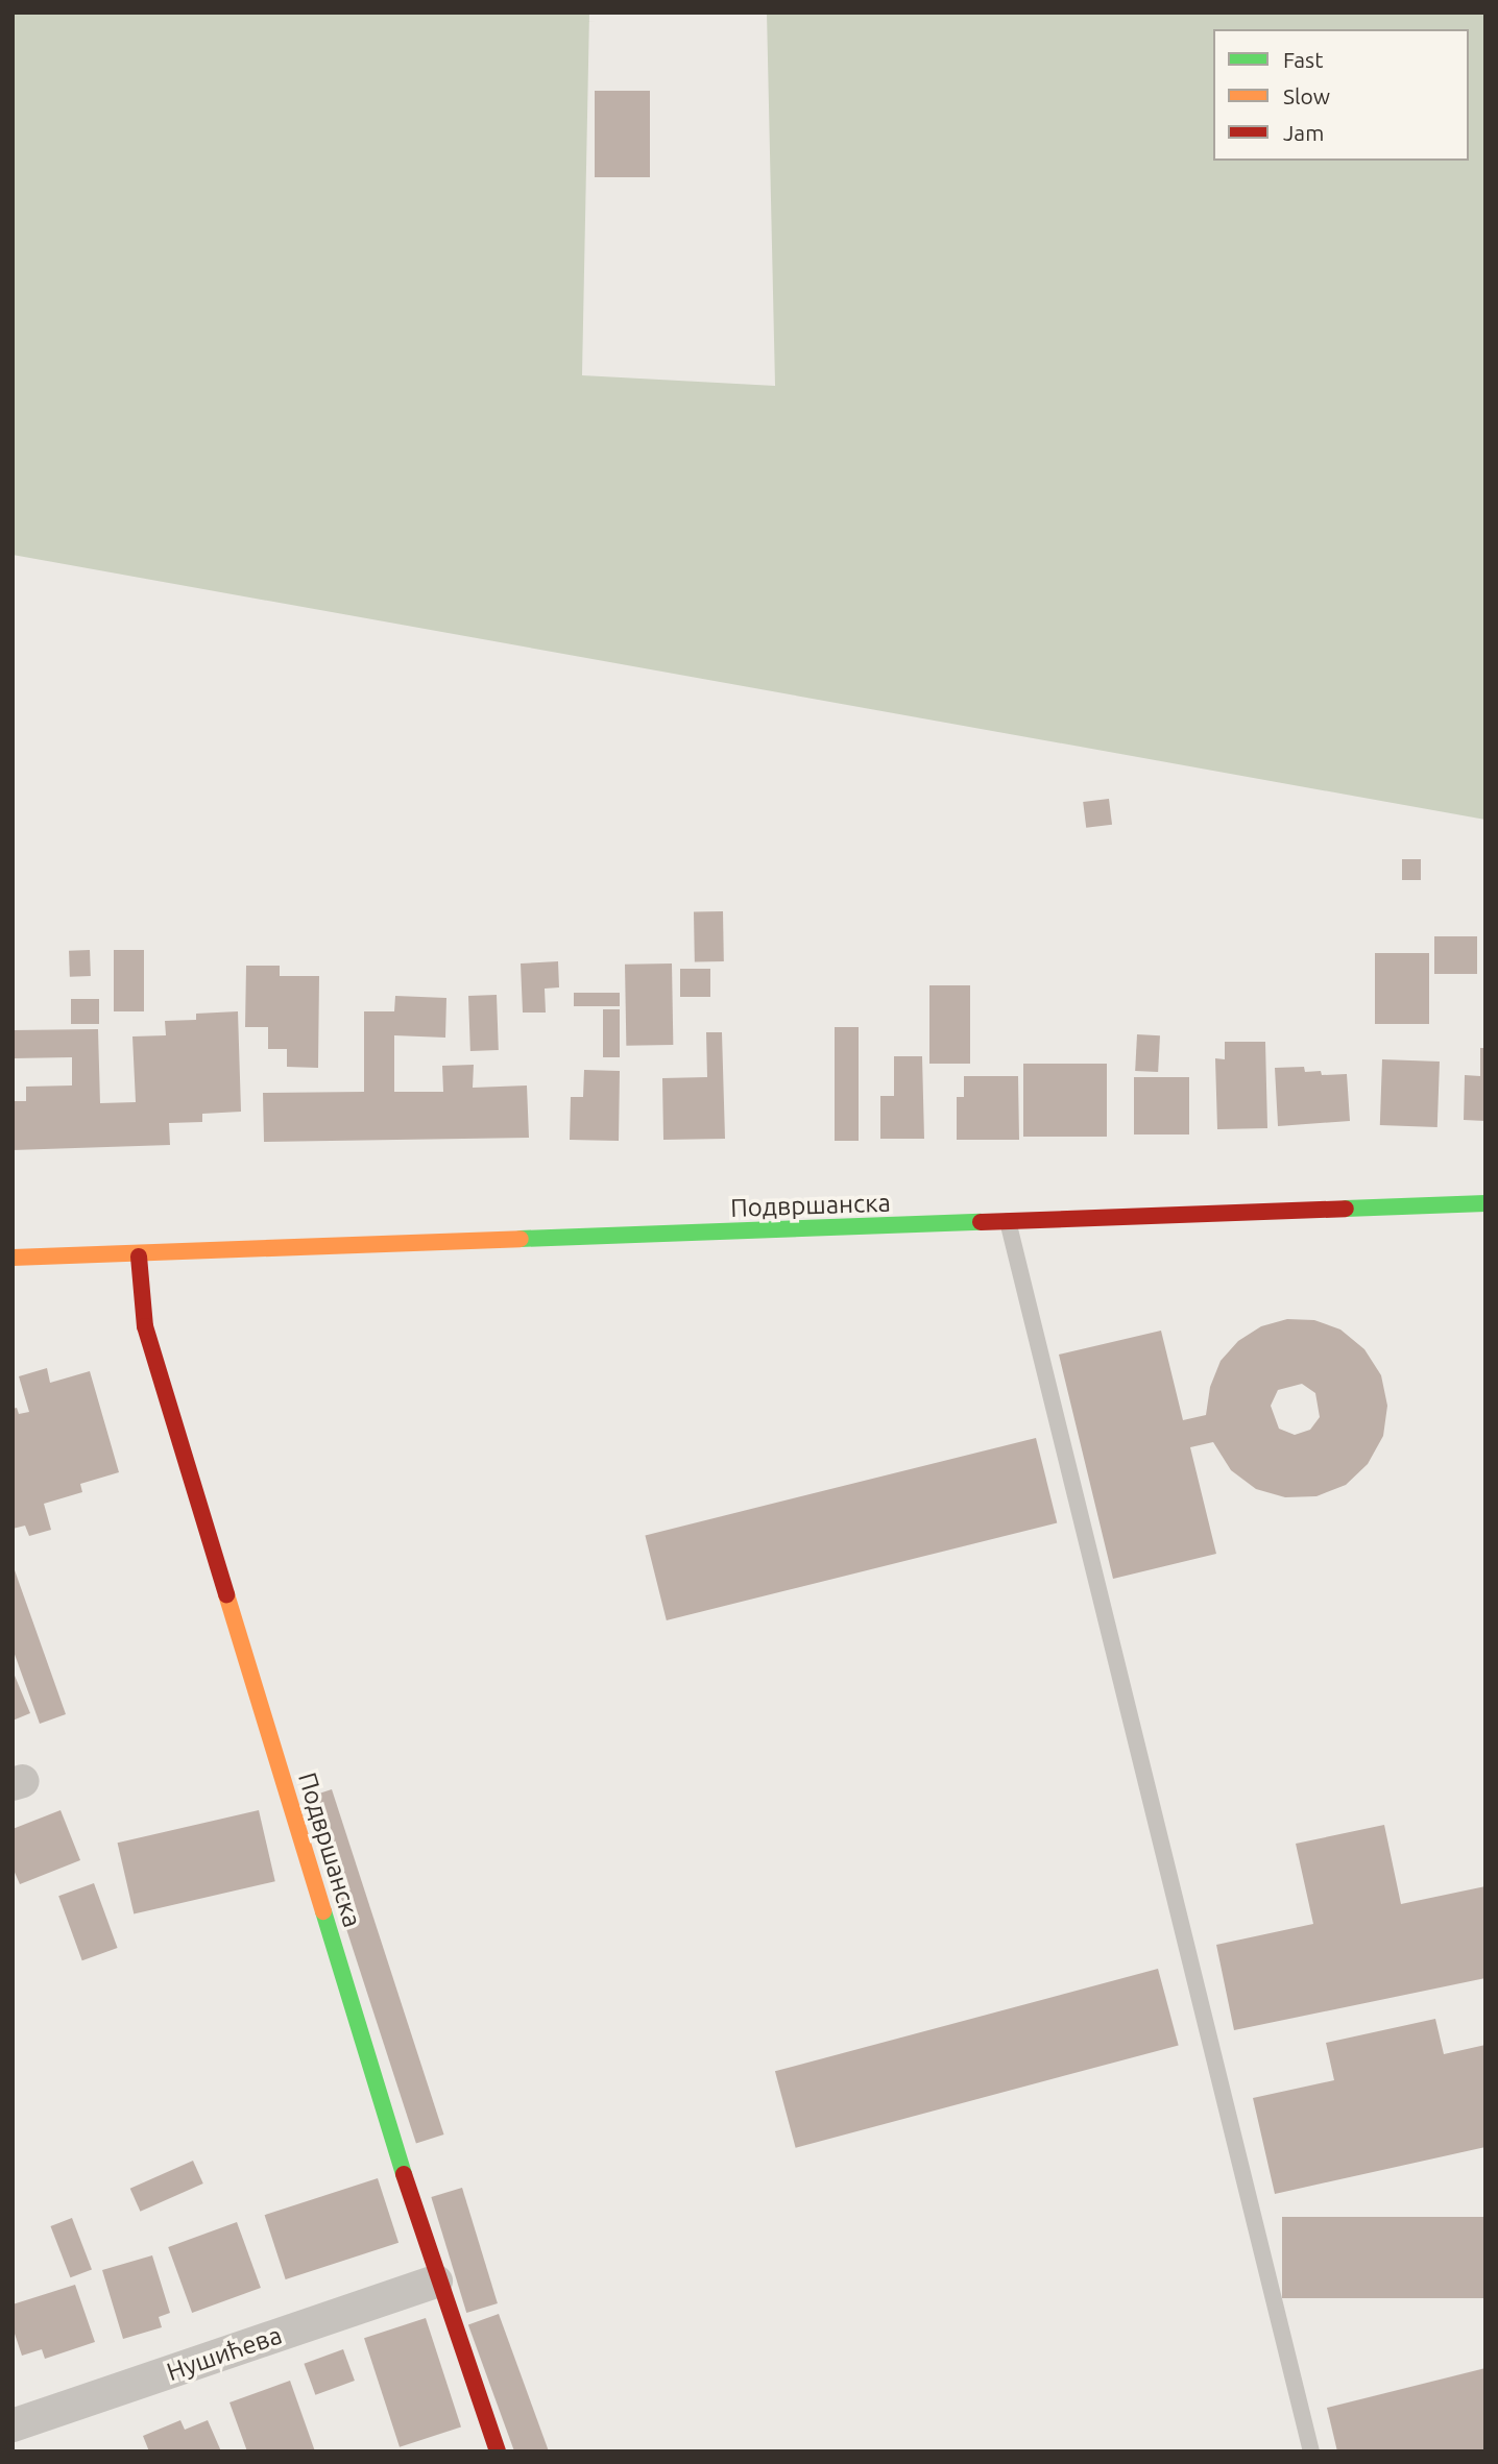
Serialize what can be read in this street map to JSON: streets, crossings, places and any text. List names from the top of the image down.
{
  "streets": {
    "street": ["Подвршанска", "Нушићева"]
  },
  "crossings": [
    ["Подвршанска", "Нушићева"]
  ],
  "legend": ["Fast", "Slow", "Jam"]
}
